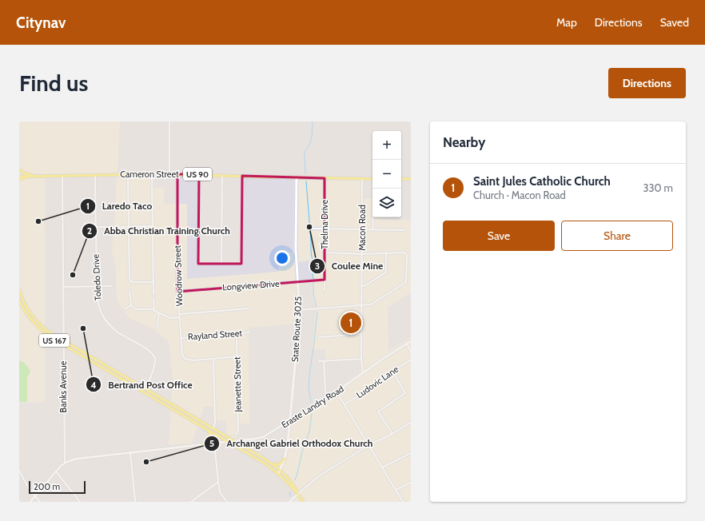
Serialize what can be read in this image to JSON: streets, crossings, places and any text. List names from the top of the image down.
{
  "streets": {
    "main road": [
      "Cameron Street",
      "US 90",
      "State Route 3025",
      "US 167"
    ],
    "street": [
      "Thelma Drive",
      "Macon Road",
      "Woodrow Street",
      "Toledo Drive",
      "Longview Drive",
      "Rayland Street",
      "Ludovic Lane",
      "Jeanette Street",
      "Banks Avenue",
      "Eraste Landry Road"
    ]
  },
  "crossings": [
    ["Cameron Street", "Thelma Drive"],
    ["Cameron Street", "Macon Road"],
    ["Cameron Street", "Woodrow Street"],
    ["Cameron Street", "Toledo Drive"],
    ["Cameron Street", "State Route 3025"],
    ["Cameron Street", "Banks Avenue"],
    ["Thelma Drive", "Longview Drive"],
    ["Macon Road", "Eraste Landry Road"],
    ["Woodrow Street", "Longview Drive"],
    ["Woodrow Street", "Rayland Street"],
    ["Toledo Drive", "US 167"],
    ["Longview Drive", "State Route 3025"],
    ["State Route 3025", "US 167"],
    ["State Route 3025", "Eraste Landry Road"],
    ["Rayland Street", "Jeanette Street"],
    ["US 167", "Banks Avenue"],
    ["US 167", "Eraste Landry Road"],
    ["Banks Avenue", "Eraste Landry Road"]
  ],
  "places": [
    "Laredo Taco",
    "Coulee Mine",
    "Abba Christian Training Church",
    "Bertrand Post Office",
    "Archangel Gabriel Orthodox Church"
  ],
  "scale_bar": "200 m",
  "page": {
    "header": "Citynav",
    "nav": ["Map", "Directions", "Saved"],
    "buttons": [
      "Directions",
      ["Save", "Share"]
    ],
    "title": "Find us",
    "heading": "Nearby",
    "map_buttons": ["+", "−"],
    "list": [
      {
        "mark": "1",
        "name": "Saint Jules Catholic Church",
        "note": "Church · Macon Road",
        "value": "330 m"
      }
    ],
    "pins": "1",
    "scale": "200 m"
  }
}
